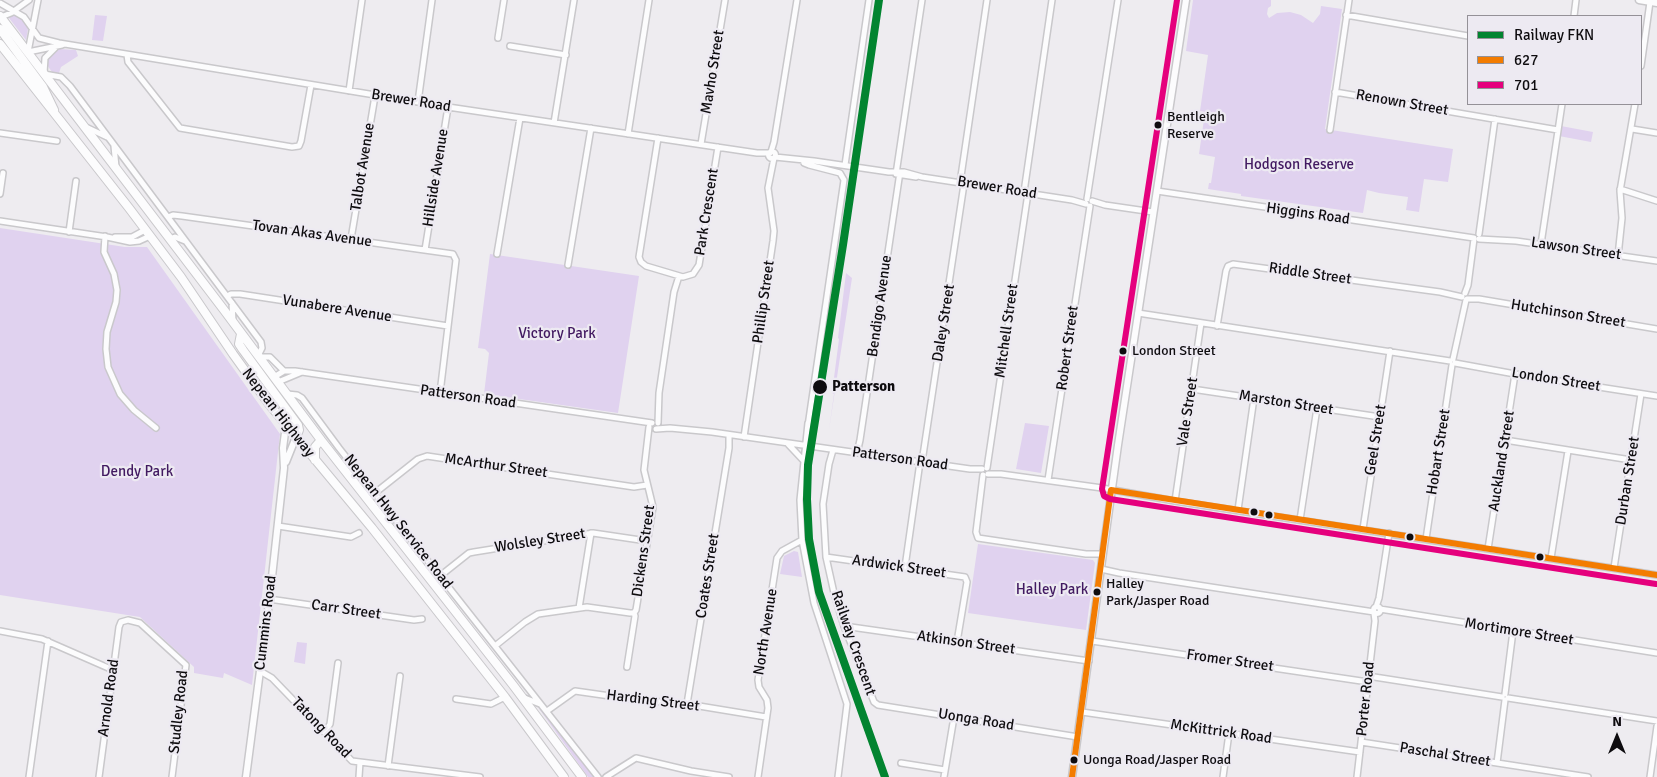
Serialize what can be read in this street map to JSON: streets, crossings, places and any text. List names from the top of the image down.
{
  "streets": {
    "highway": ["Nepean Highway"],
    "main road": ["Cummins Road"],
    "street": [
      "Mavho Street",
      "Brewer Road",
      "Renown Street",
      "Talbot Avenue",
      "Hillside Avenue",
      "Park Crescent",
      "Higgins Road",
      "Tovan Akas Avenue",
      "Lawson Street",
      "Riddle Street",
      "Phillip Street",
      "Bendigo Avenue",
      "Vunabere Avenue",
      "Hutchinson Street",
      "Daley Street",
      "Mitchell Street",
      "Robert Street",
      "London Street",
      "Patterson Road",
      "Marston Street",
      "Vale Street",
      "Geel Street",
      "Hobart Street",
      "Auckland Street",
      "McArthur Street",
      "Durban Street",
      "Nepean Hwy Service Road",
      "Wolsley Street",
      "Dickens Street",
      "Ardwick Street",
      "Coates Street",
      "Carr Street",
      "North Avenue",
      "Mortimore Street",
      "Railway Crescent",
      "Atkinson Street",
      "Fromer Street",
      "Arnold Road",
      "Porter Road",
      "Harding Street",
      "Studley Road",
      "Uonga Road",
      "Tatong Road",
      "McKittrick Road",
      "Paschal Street"
    ]
  },
  "crossings": [
    ["Mavho Street", "Brewer Road"],
    ["Brewer Road", "Talbot Avenue"],
    ["Brewer Road", "Hillside Avenue"],
    ["Brewer Road", "Park Crescent"],
    ["Brewer Road", "Phillip Street"],
    ["Brewer Road", "Bendigo Avenue"],
    ["Brewer Road", "Daley Street"],
    ["Brewer Road", "Mitchell Street"],
    ["Brewer Road", "Robert Street"],
    ["Brewer Road", "Nepean Highway"],
    ["Renown Street", "Hobart Street"],
    ["Talbot Avenue", "Tovan Akas Avenue"],
    ["Hillside Avenue", "Tovan Akas Avenue"],
    ["Higgins Road", "Lawson Street"],
    ["Higgins Road", "Hobart Street"],
    ["Tovan Akas Avenue", "Vunabere Avenue"],
    ["Lawson Street", "Hobart Street"],
    ["Riddle Street", "Hutchinson Street"],
    ["Riddle Street", "London Street"],
    ["Riddle Street", "Hobart Street"],
    ["Phillip Street", "Patterson Road"],
    ["Bendigo Avenue", "Patterson Road"],
    ["Hutchinson Street", "Hobart Street"],
    ["Daley Street", "Patterson Road"],
    ["Daley Street", "Ardwick Street"],
    ["Mitchell Street", "Patterson Road"],
    ["Robert Street", "Patterson Road"],
    ["London Street", "Vale Street"],
    ["London Street", "Geel Street"],
    ["London Street", "Hobart Street"],
    ["London Street", "Auckland Street"],
    ["London Street", "Durban Street"],
    ["Patterson Road", "Vale Street"],
    ["Patterson Road", "Nepean Highway"],
    ["Patterson Road", "Geel Street"],
    ["Patterson Road", "Hobart Street"],
    ["Patterson Road", "Auckland Street"],
    ["Patterson Road", "Durban Street"],
    ["Patterson Road", "Dickens Street"],
    ["Patterson Road", "Coates Street"],
    ["Patterson Road", "Railway Crescent"],
    ["Patterson Road", "Porter Road"],
    ["Marston Street", "Vale Street"],
    ["Marston Street", "Geel Street"],
    ["Nepean Highway", "Nepean Hwy Service Road"],
    ["Nepean Highway", "Cummins Road"],
    ["McArthur Street", "Nepean Hwy Service Road"],
    ["McArthur Street", "Dickens Street"],
    ["Nepean Hwy Service Road", "Wolsley Street"],
    ["Nepean Hwy Service Road", "Harding Street"],
    ["Wolsley Street", "Dickens Street"],
    ["Ardwick Street", "Railway Crescent"],
    ["Ardwick Street", "Atkinson Street"],
    ["Coates Street", "Harding Street"],
    ["Carr Street", "Cummins Road"],
    ["Cummins Road", "Tatong Road"],
    ["North Avenue", "Harding Street"],
    ["Mortimore Street", "Porter Road"],
    ["Railway Crescent", "Atkinson Street"],
    ["Railway Crescent", "Uonga Road"],
    ["Fromer Street", "Porter Road"],
    ["Arnold Road", "Studley Road"],
    ["Porter Road", "McKittrick Road"],
    ["Porter Road", "Paschal Street"]
  ],
  "parks": [
    "Hodgson Reserve",
    "Victory Park",
    "Dendy Park",
    "Halley Park"
  ],
  "places": [
    "Bentleigh Reserve",
    "London Street",
    "Patterson",
    "Halley Park/Jasper Road",
    "Uonga Road/Jasper Road"
  ],
  "lines": ["rail line FKN", "transit line 701", "transit line 627"],
  "legend": ["Railway FKN", "627", "701"],
  "north": "top"
}
